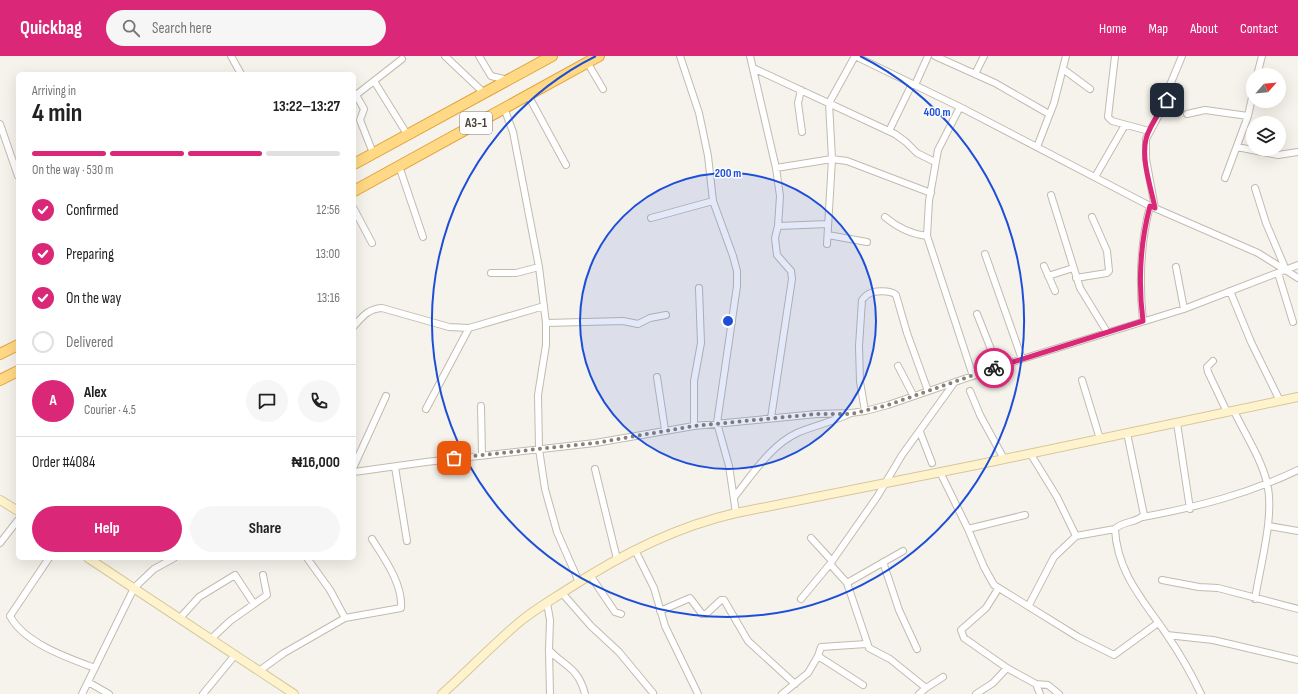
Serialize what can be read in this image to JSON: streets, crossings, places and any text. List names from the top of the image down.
{
  "streets": {
    "highway": ["A3-1"]
  },
  "north": "top right",
  "page": {
    "header": "Quickbag",
    "search": "Search here",
    "nav": [
      "Home",
      "Map",
      "About",
      "Contact"
    ],
    "heading": ["4 min", "Arriving in", "13:22–13:27"],
    "panel": [
      "Alex",
      "Courier · 4.5",
      "Order #4084",
      "₦16,000"
    ],
    "bar": "On the way · 530 m",
    "list": [
      ["Confirmed", "12:56"],
      ["Preparing", "13:00"],
      ["On the way", "13:16"],
      "Delivered"
    ],
    "round": "A",
    "buttons": ["Help", "Share"]
  },
  "rings": ["400 m", "200 m"]
}
